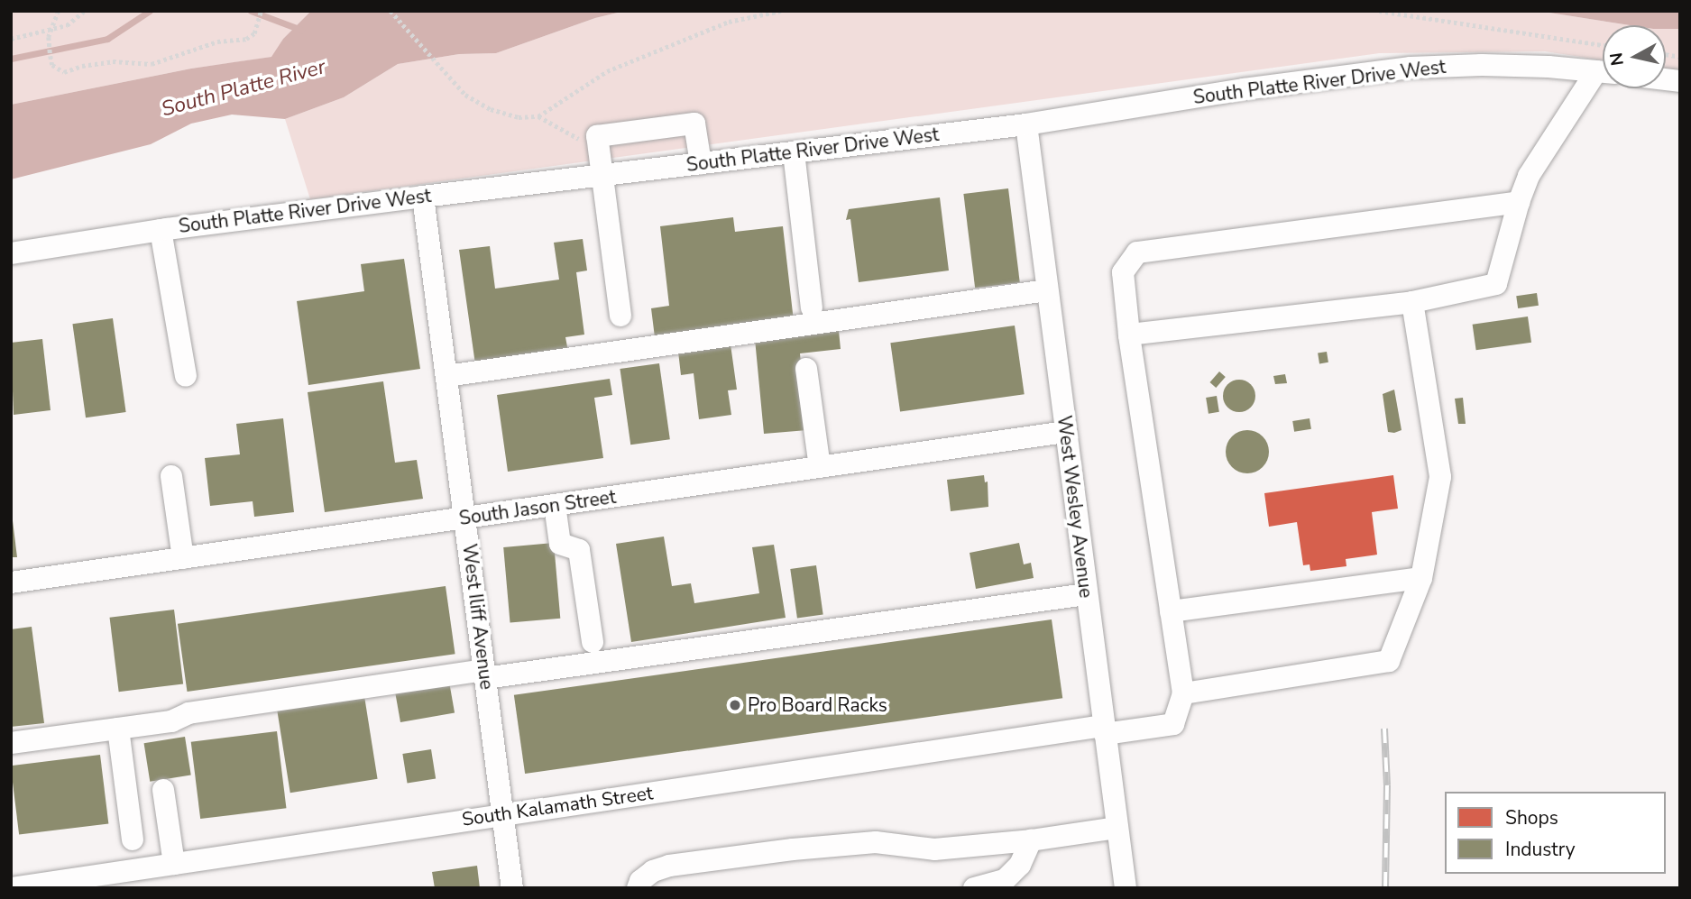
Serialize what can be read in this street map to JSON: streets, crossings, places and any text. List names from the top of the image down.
{
  "streets": {
    "street": [
      "South Platte River Drive West",
      "West Wesley Avenue",
      "South Jason Street",
      "West Iliff Avenue",
      "South Kalamath Street"
    ]
  },
  "crossings": [
    ["South Platte River Drive West", "West Wesley Avenue"],
    ["South Platte River Drive West", "West Iliff Avenue"],
    ["West Wesley Avenue", "South Jason Street"],
    ["West Wesley Avenue", "South Kalamath Street"],
    ["South Jason Street", "West Iliff Avenue"],
    ["West Iliff Avenue", "South Kalamath Street"]
  ],
  "water": ["South Platte River"],
  "places": ["Pro Board Racks"],
  "legend": ["Shops", "Industry"],
  "north": "left"
}
